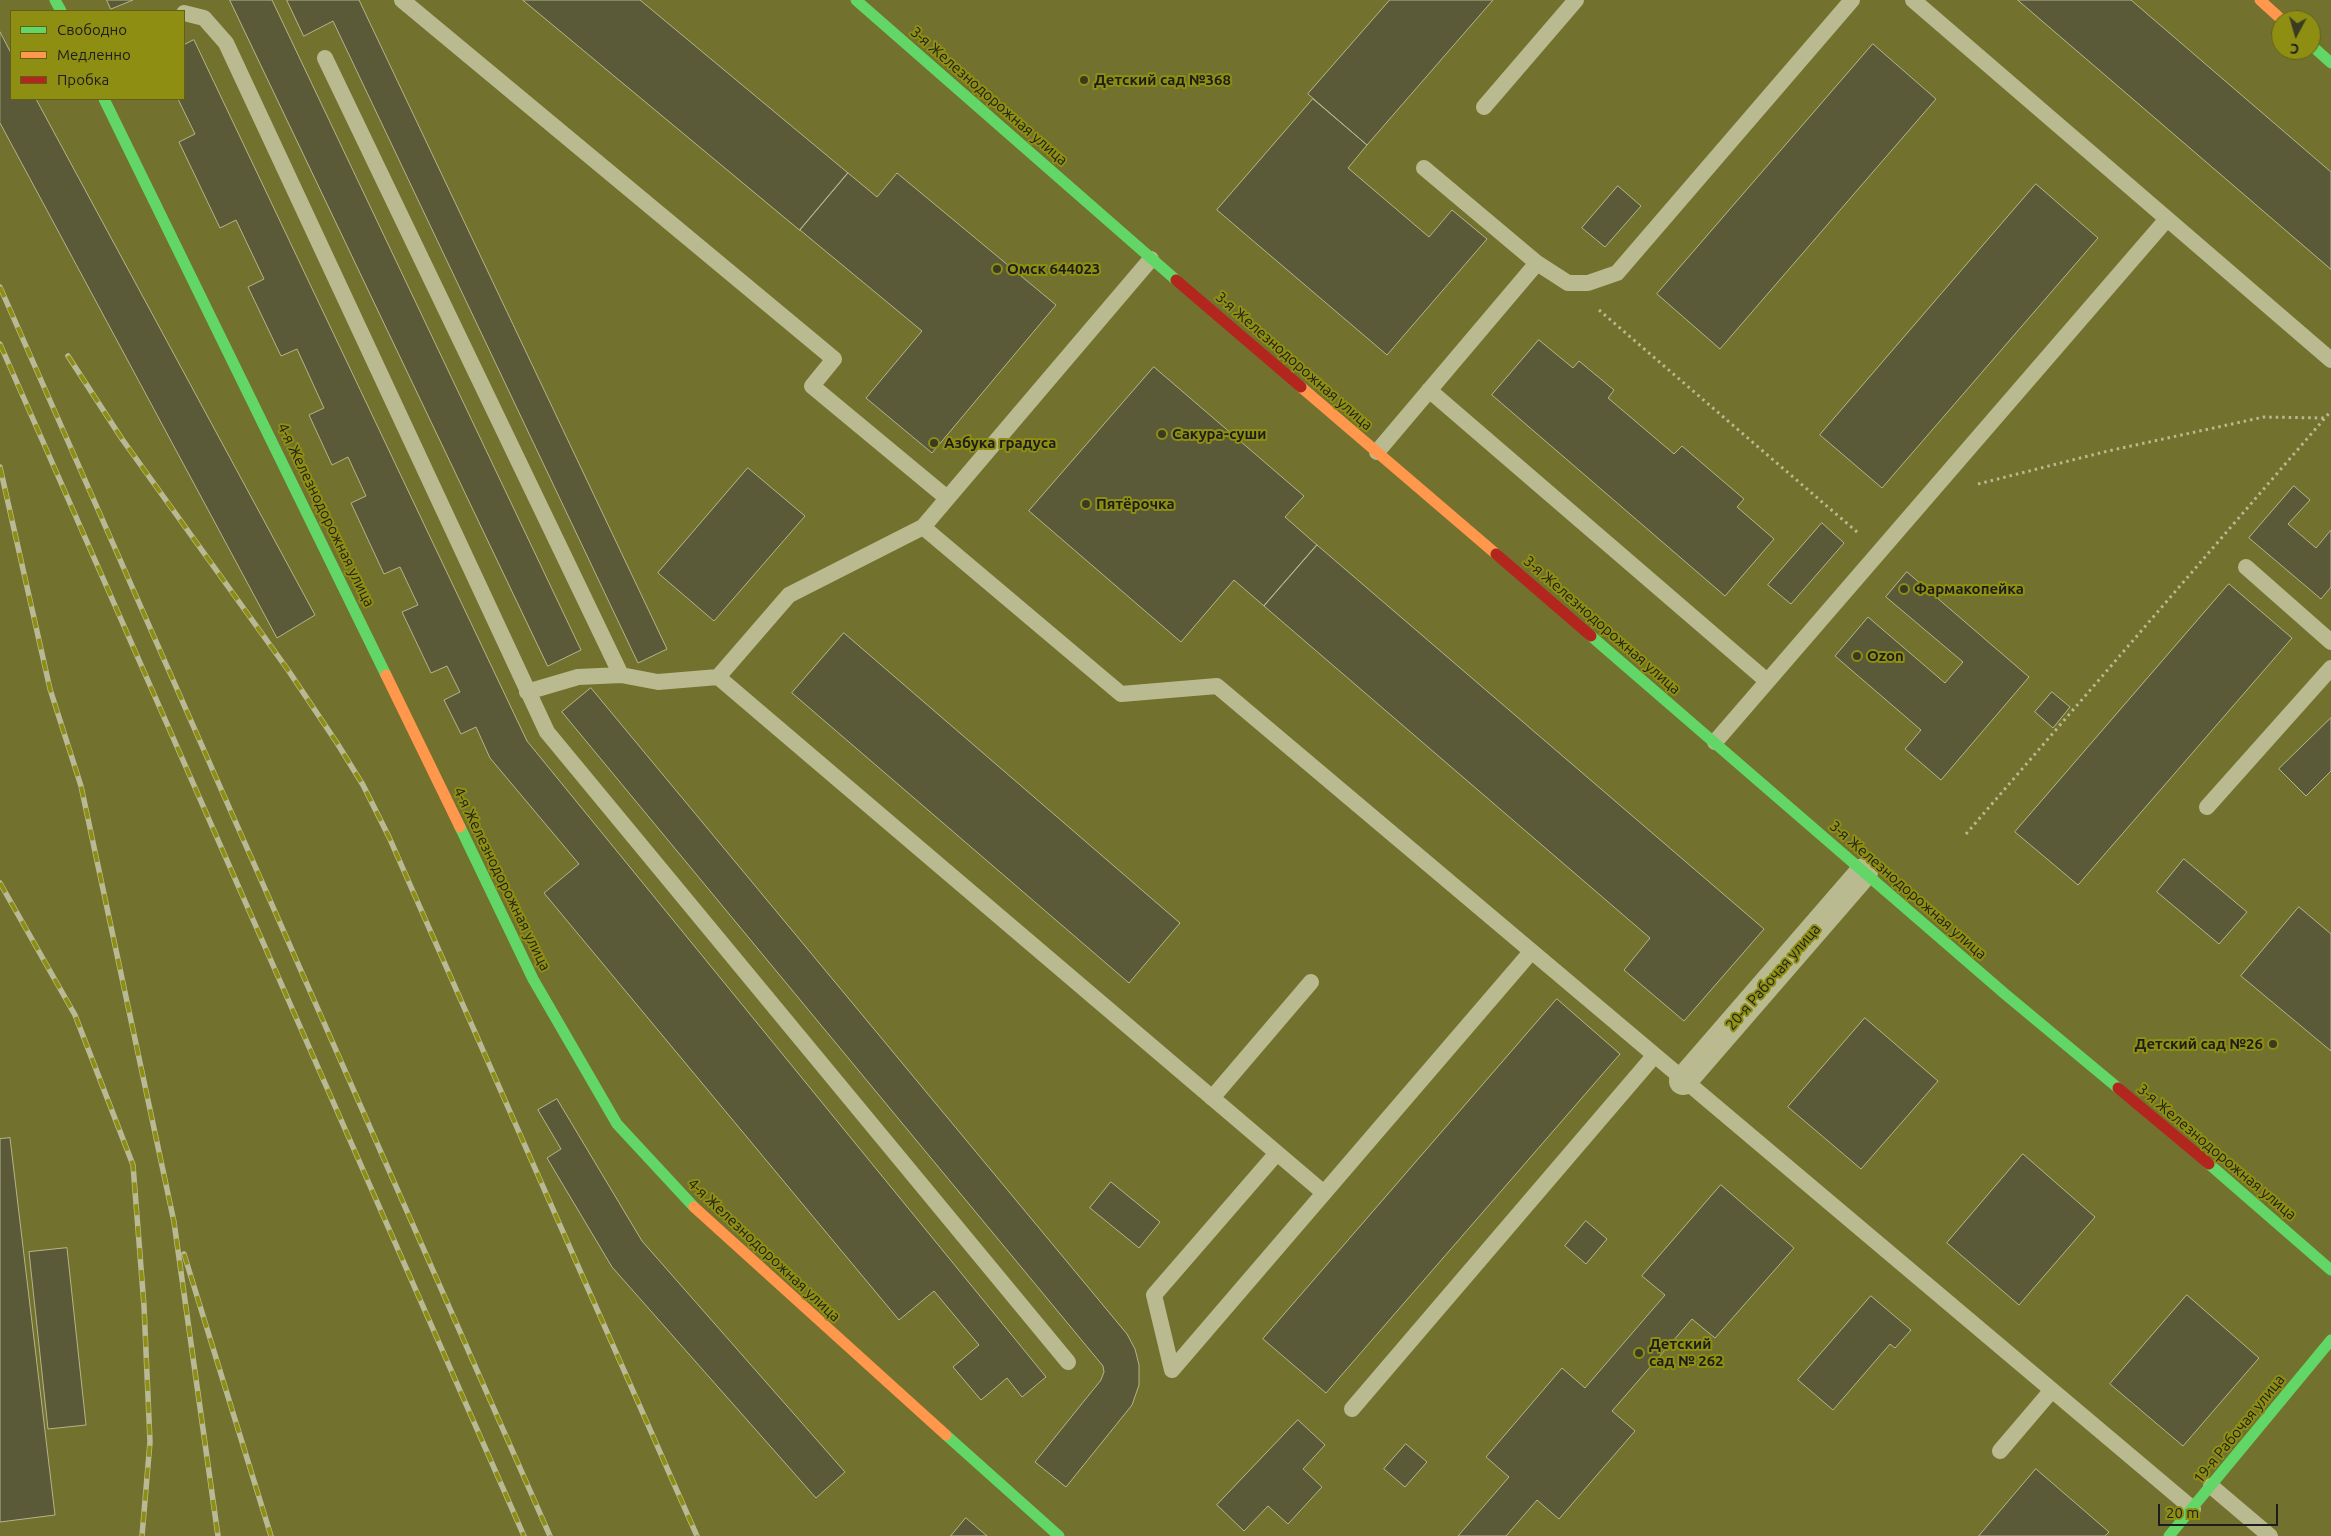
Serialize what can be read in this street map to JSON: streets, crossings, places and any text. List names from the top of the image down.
{
  "streets": {
    "street": [
      "3-я Железнодорожная улица",
      "4-я Железнодорожная улица",
      "20-я Рабочая улица",
      "19-я Рабочая улица"
    ]
  },
  "crossings": [
    ["3-я Железнодорожная улица", "20-я Рабочая улица"]
  ],
  "places": [
    "Детский сад №368",
    "Омск 644023",
    "Сакура-суши",
    "Азбука градуса",
    "Пятёрочка",
    "Фармакопейка",
    "Ozon",
    "Детский сад №26",
    "Детский сад № 262"
  ],
  "legend": ["Свободно", "Медленно", "Пробка"],
  "scale_bar": "20 m",
  "north": "bottom"
}
